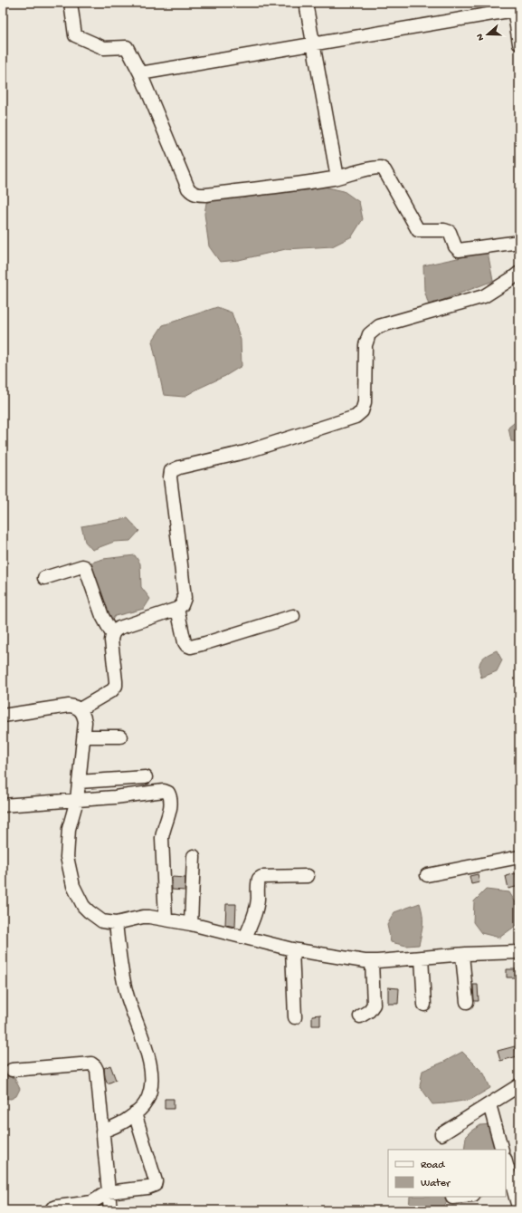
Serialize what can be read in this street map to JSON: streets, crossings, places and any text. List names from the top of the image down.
{
  "legend": ["Road", "Water"],
  "north": "left"
}
